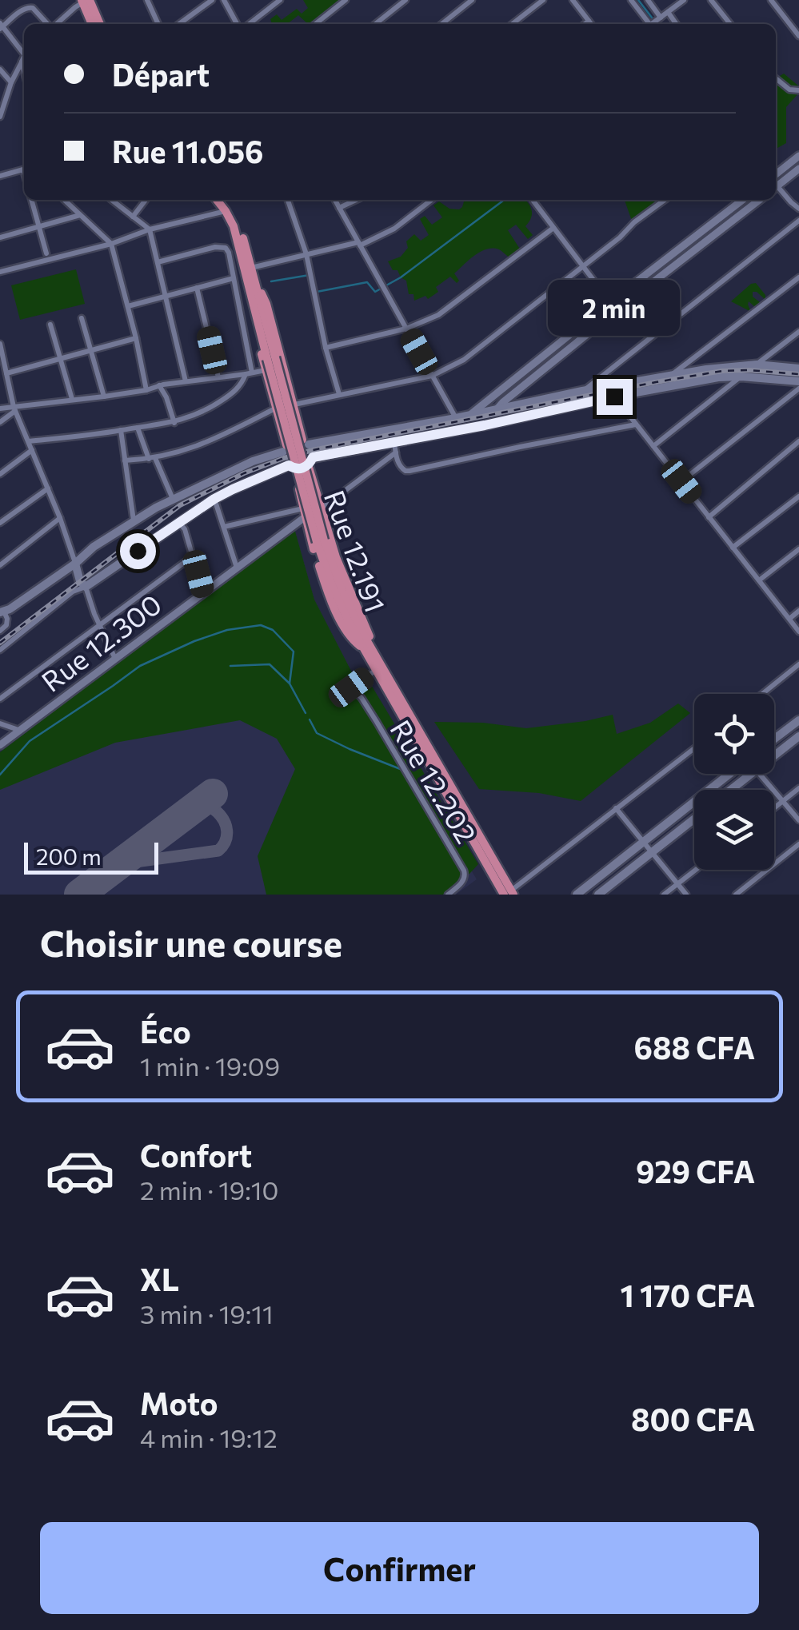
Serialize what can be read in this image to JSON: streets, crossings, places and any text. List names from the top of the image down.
{
  "streets": {
    "main road": ["Rue 12.191"],
    "street": ["Rue 12.300", "Rue 12.202"]
  },
  "crossings": [
    ["Rue 12.191", "Rue 12.202"]
  ],
  "scale_bar": "200 m",
  "page": {
    "banner": ["Départ", "Rue 11.056"],
    "bubble": "2 min",
    "scale": "200 m",
    "heading": "Choisir une course",
    "list": [
      {
        "name": "Éco",
        "note": "1 min · 19:09",
        "value": "688 CFA"
      },
      {
        "name": "Confort",
        "note": "2 min · 19:10",
        "value": "929 CFA"
      },
      {
        "name": "XL",
        "note": "3 min · 19:11",
        "value": "1 170 CFA"
      },
      {
        "name": "Moto",
        "note": "4 min · 19:12",
        "value": "800 CFA"
      }
    ],
    "buttons": "Confirmer"
  }
}
